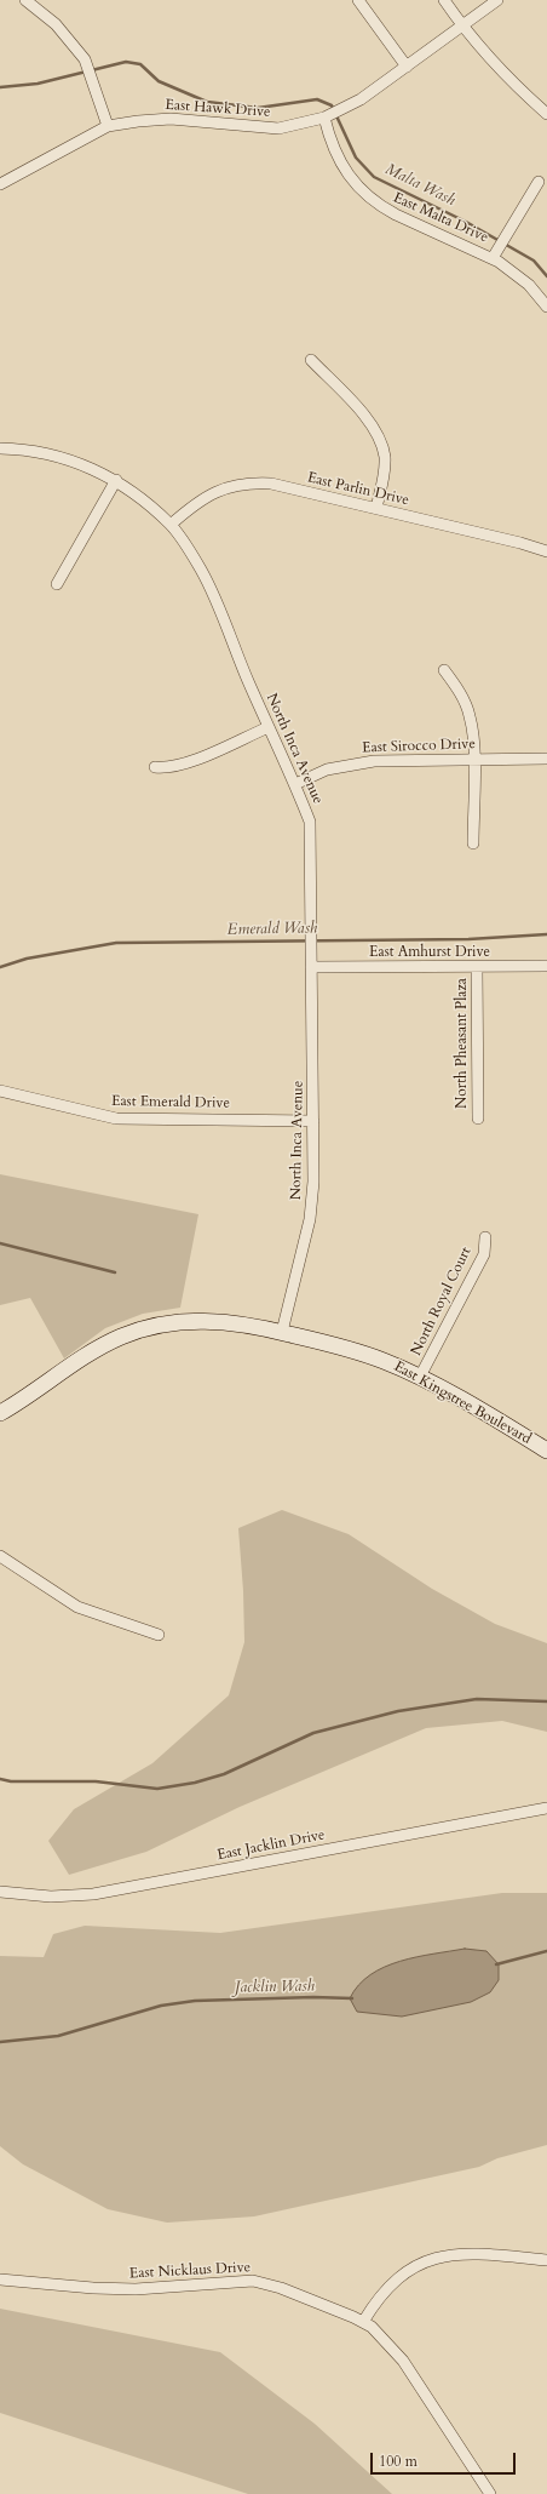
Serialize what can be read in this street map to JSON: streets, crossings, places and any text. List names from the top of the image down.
{
  "streets": {
    "street": [
      "East Hawk Drive",
      "East Malta Drive",
      "East Parlin Drive",
      "East Sirocco Drive",
      "North Inca Avenue",
      "East Amhurst Drive",
      "North Pheasant Plaza",
      "East Emerald Drive",
      "North Royal Court",
      "East Kingstree Boulevard",
      "East Jacklin Drive",
      "East Nicklaus Drive"
    ]
  },
  "crossings": [
    ["East Hawk Drive", "East Malta Drive"],
    ["East Parlin Drive", "North Inca Avenue"],
    ["East Sirocco Drive", "North Inca Avenue"],
    ["North Inca Avenue", "East Amhurst Drive"],
    ["North Inca Avenue", "East Emerald Drive"],
    ["North Inca Avenue", "East Kingstree Boulevard"],
    ["East Amhurst Drive", "North Pheasant Plaza"],
    ["North Royal Court", "East Kingstree Boulevard"]
  ],
  "water": ["Malta Wash", "Emerald Wash", "Jacklin Wash"],
  "scale_bar": "100 m"
}
